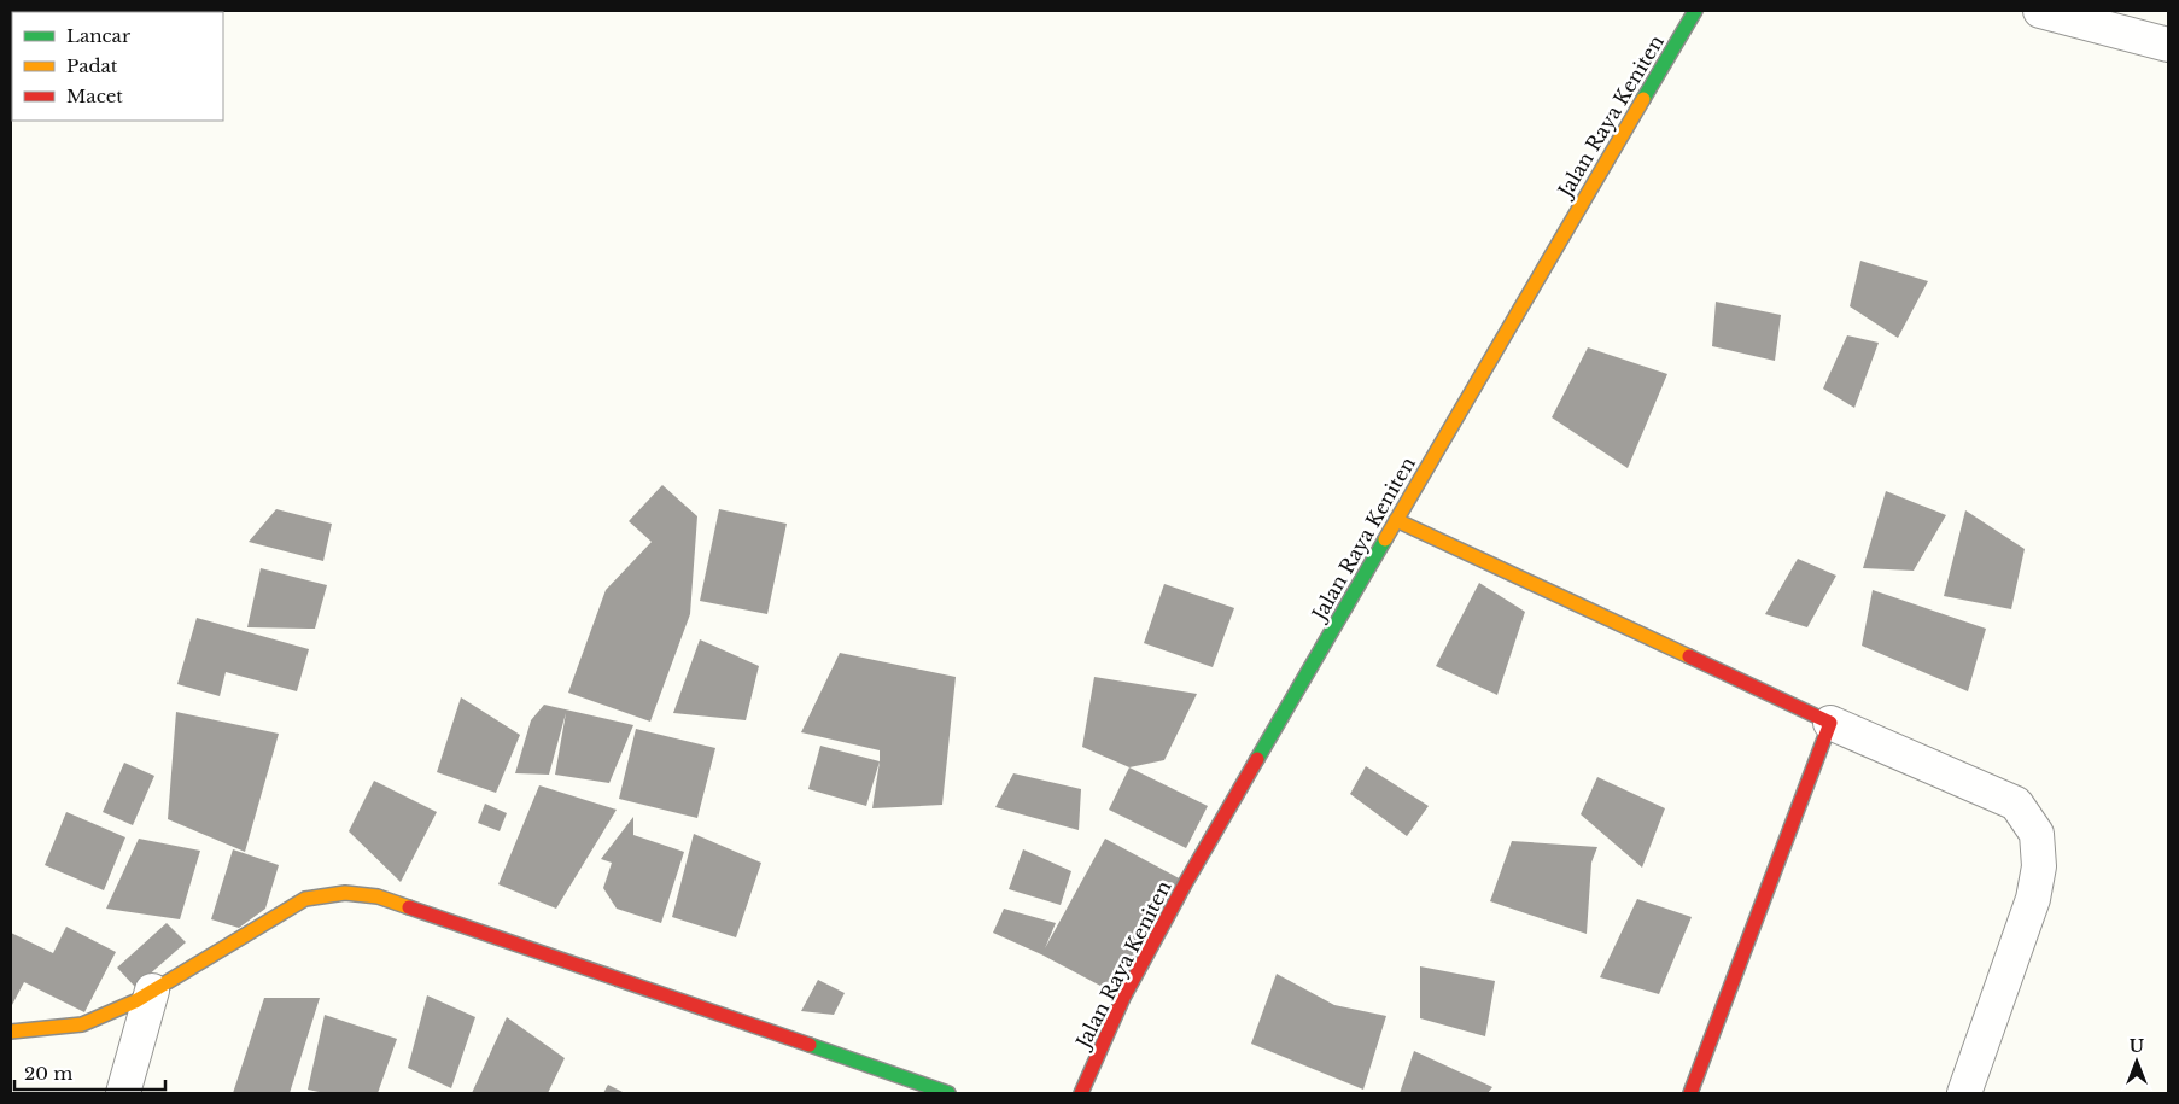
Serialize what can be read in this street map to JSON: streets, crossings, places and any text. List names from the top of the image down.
{
  "streets": {
    "street": ["Jalan Raya Keniten"]
  },
  "legend": ["Lancar", "Padat", "Macet"],
  "scale_bar": "20 m",
  "north": "top"
}
